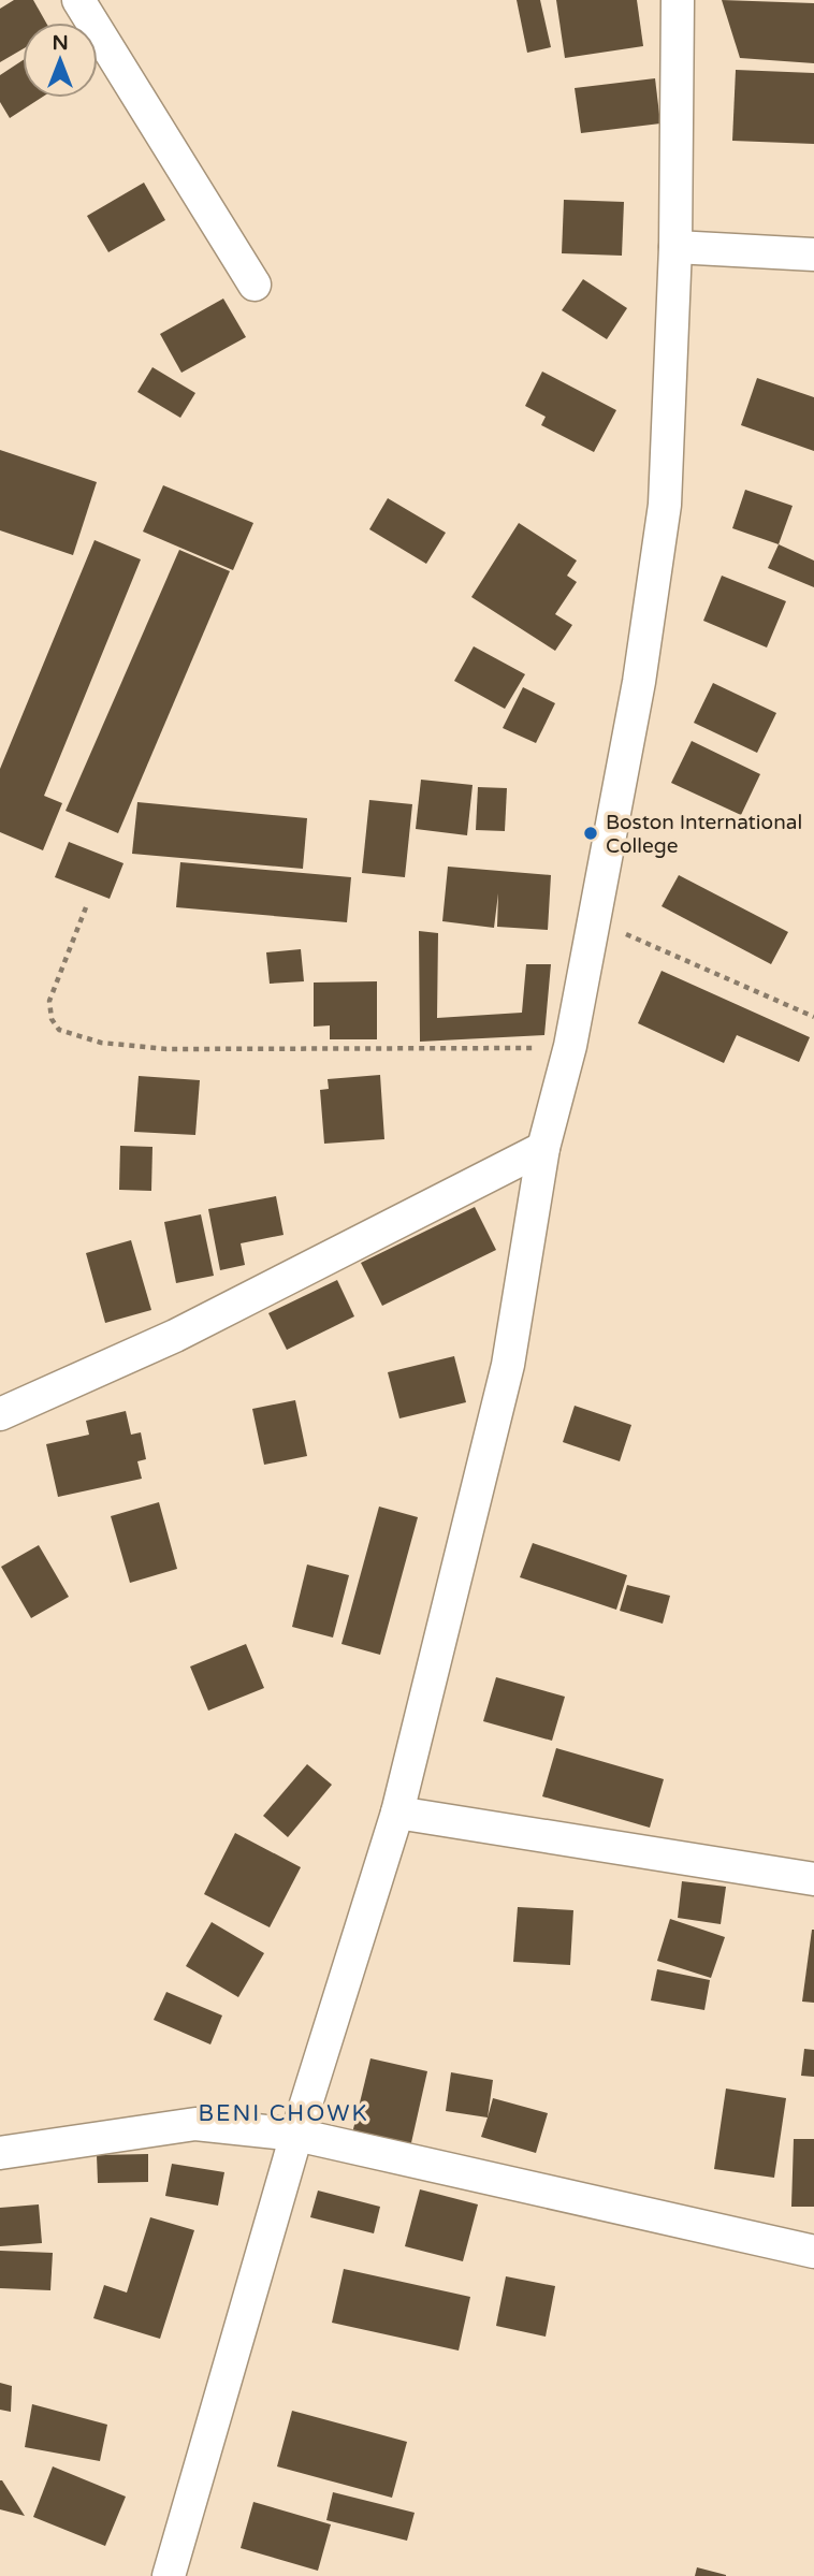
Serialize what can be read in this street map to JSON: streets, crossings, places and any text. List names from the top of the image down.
{
  "districts": ["BENI CHOWK"],
  "places": ["Boston International College"],
  "north": "top"
}
